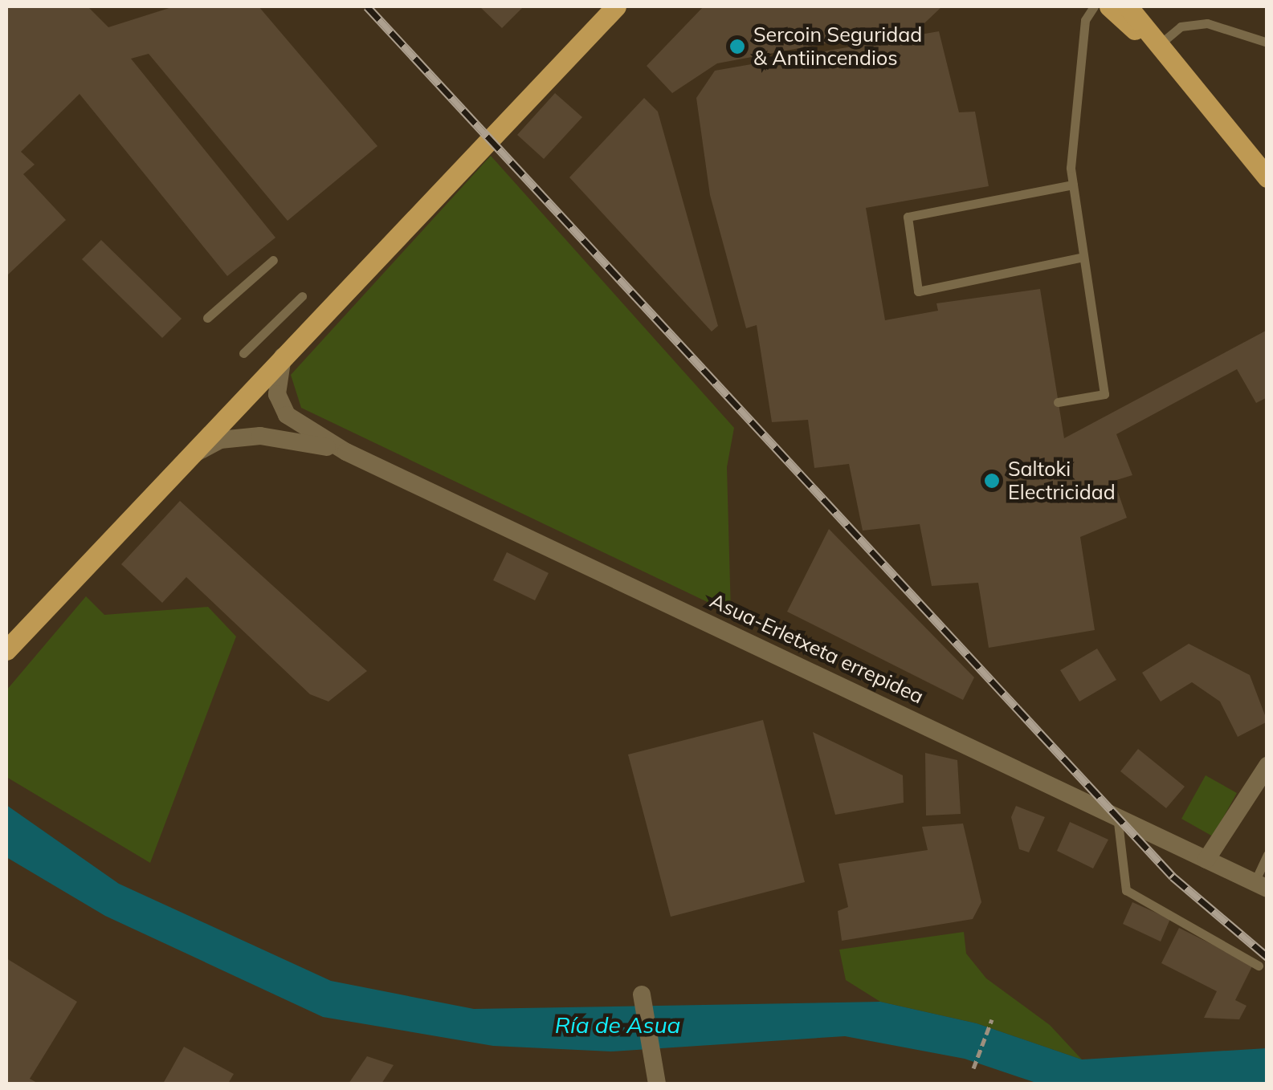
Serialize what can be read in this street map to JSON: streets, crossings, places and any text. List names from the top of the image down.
{
  "streets": {
    "street": ["Asua-Erletxeta errepidea"]
  },
  "water": ["Ría de Asua"],
  "places": ["Sercoin Seguridad & Antiincendios", "Saltoki Electricidad"]
}
